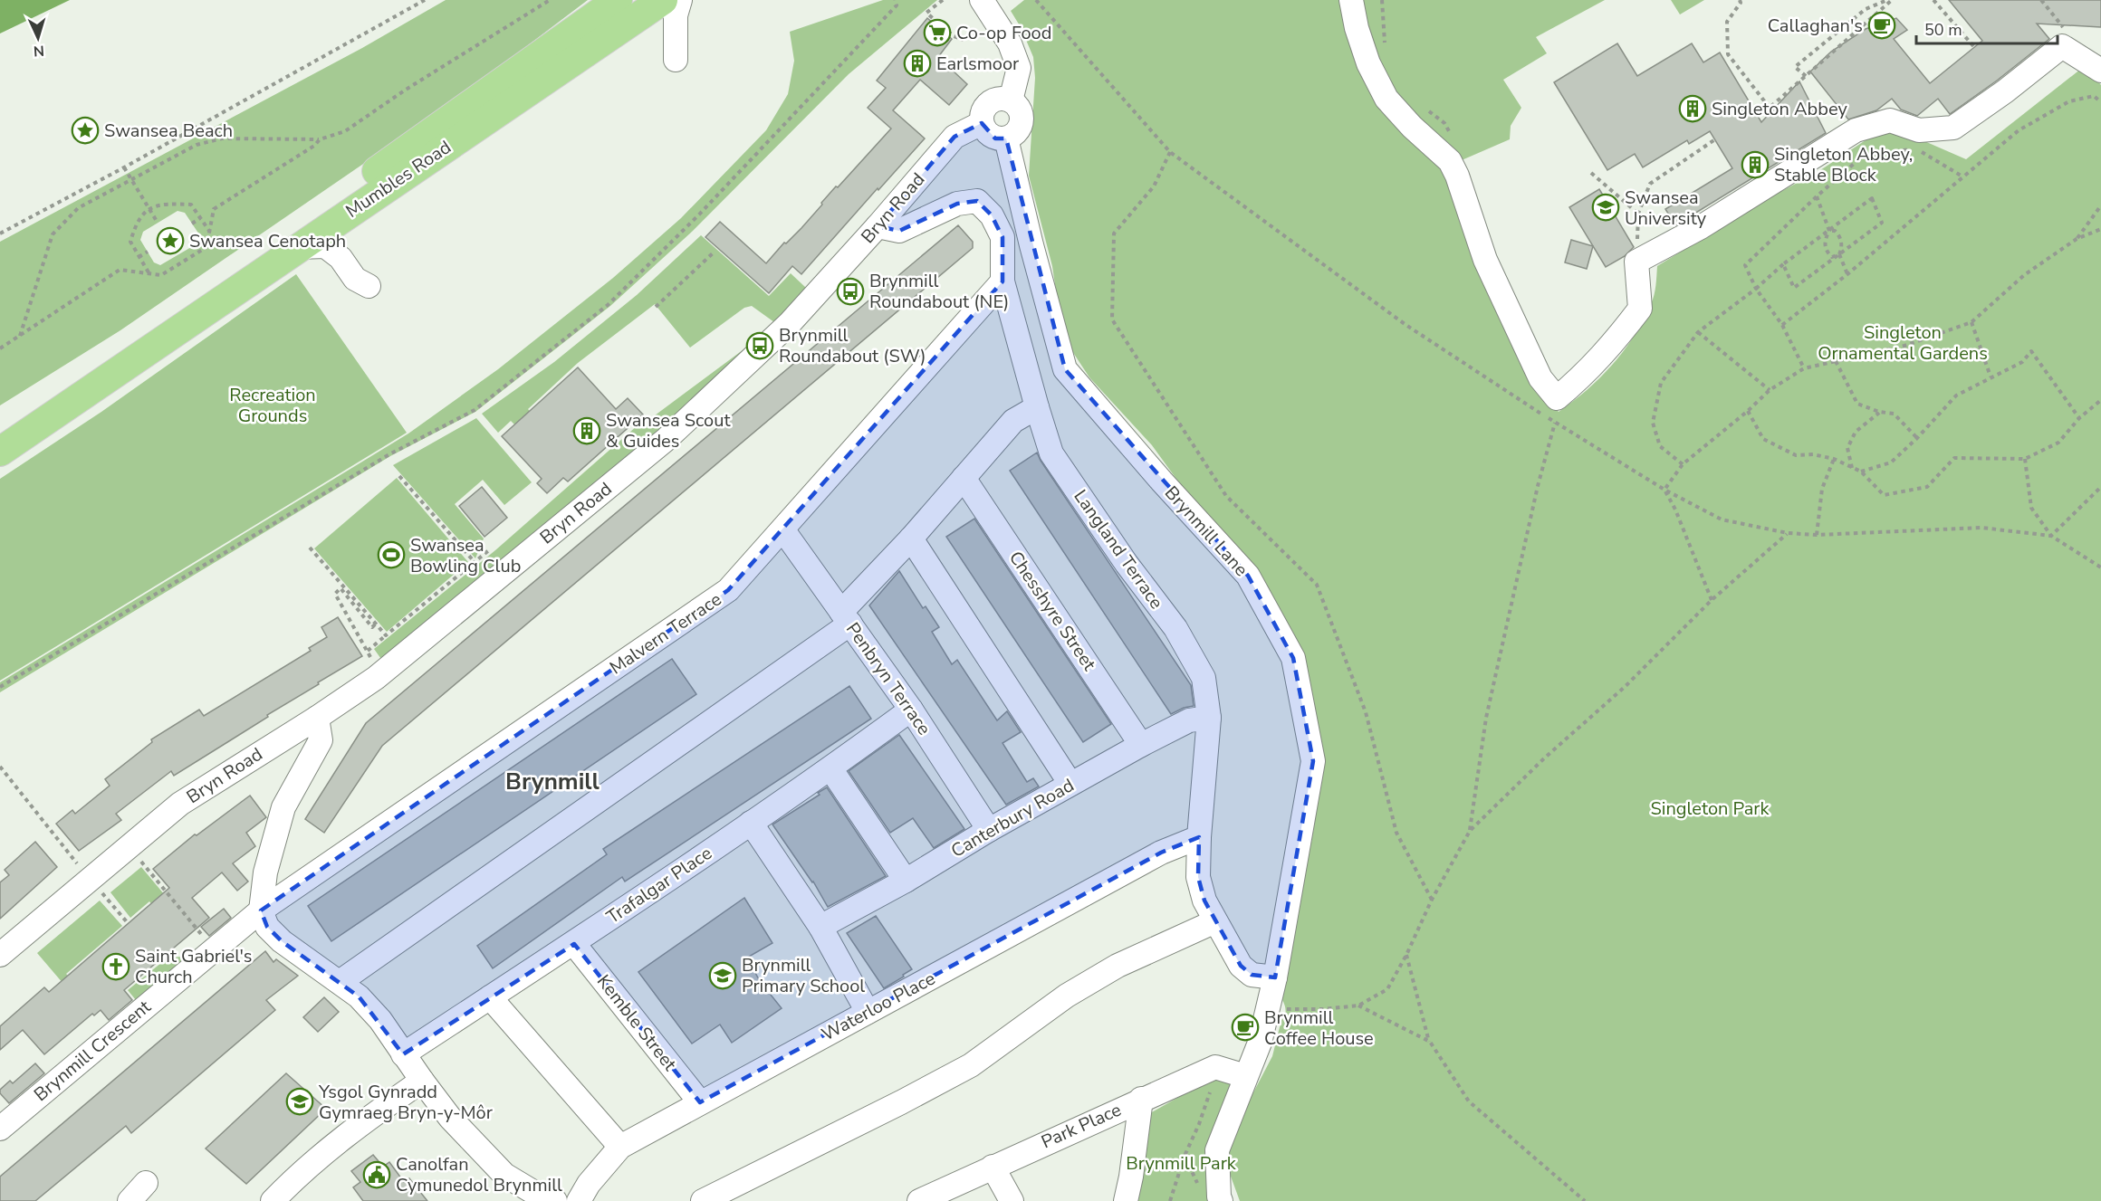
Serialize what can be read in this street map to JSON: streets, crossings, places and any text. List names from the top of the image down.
{
  "streets": {
    "main road": ["Mumbles Road"],
    "street": [
      "Bryn Road",
      "Brynmill Lane",
      "Langland Terrace",
      "Chesshyre Street",
      "Malvern Terrace",
      "Penbryn Terrace",
      "Canterbury Road",
      "Trafalgar Place",
      "Waterloo Place",
      "Kemble Street",
      "Brynmill Crescent",
      "Park Place"
    ]
  },
  "crossings": [
    ["Bryn Road", "Brynmill Lane"],
    ["Bryn Road", "Langland Terrace"],
    ["Brynmill Lane", "Langland Terrace"],
    ["Langland Terrace", "Malvern Terrace"],
    ["Langland Terrace", "Canterbury Road"],
    ["Langland Terrace", "Waterloo Place"],
    ["Chesshyre Street", "Canterbury Road"],
    ["Malvern Terrace", "Penbryn Terrace"],
    ["Malvern Terrace", "Brynmill Crescent"],
    ["Penbryn Terrace", "Canterbury Road"],
    ["Penbryn Terrace", "Trafalgar Place"],
    ["Trafalgar Place", "Kemble Street"],
    ["Waterloo Place", "Kemble Street"]
  ],
  "districts": ["Brynmill"],
  "parks": [
    "Singleton Ornamental Gardens",
    "Recreation Grounds",
    "Singleton Park",
    "Brynmill Park"
  ],
  "places": {
    "cafe": ["Callaghan's", "Brynmill Coffee House"],
    "supermarket": ["Co-op Food"],
    "building": [
      "Earlsmoor",
      "Singleton Abbey",
      "Singleton Abbey, Stable Block",
      "Swansea Scout & Guides"
    ],
    "place": ["Swansea Beach", "Swansea Cenotaph"],
    "school or university": ["Swansea University", "Brynmill Primary School", "Ysgol Gynradd Gymraeg Bryn-y-Môr"],
    "bus stop": ["Brynmill Roundabout (NE)", "Brynmill Roundabout (SW)"],
    "sports": ["Swansea Bowling Club"],
    "church": ["Saint Gabriel's Church"],
    "public building": ["Canolfan Cymunedol Brynmill"]
  },
  "scale_bar": "50 m",
  "north": "bottom"
}
